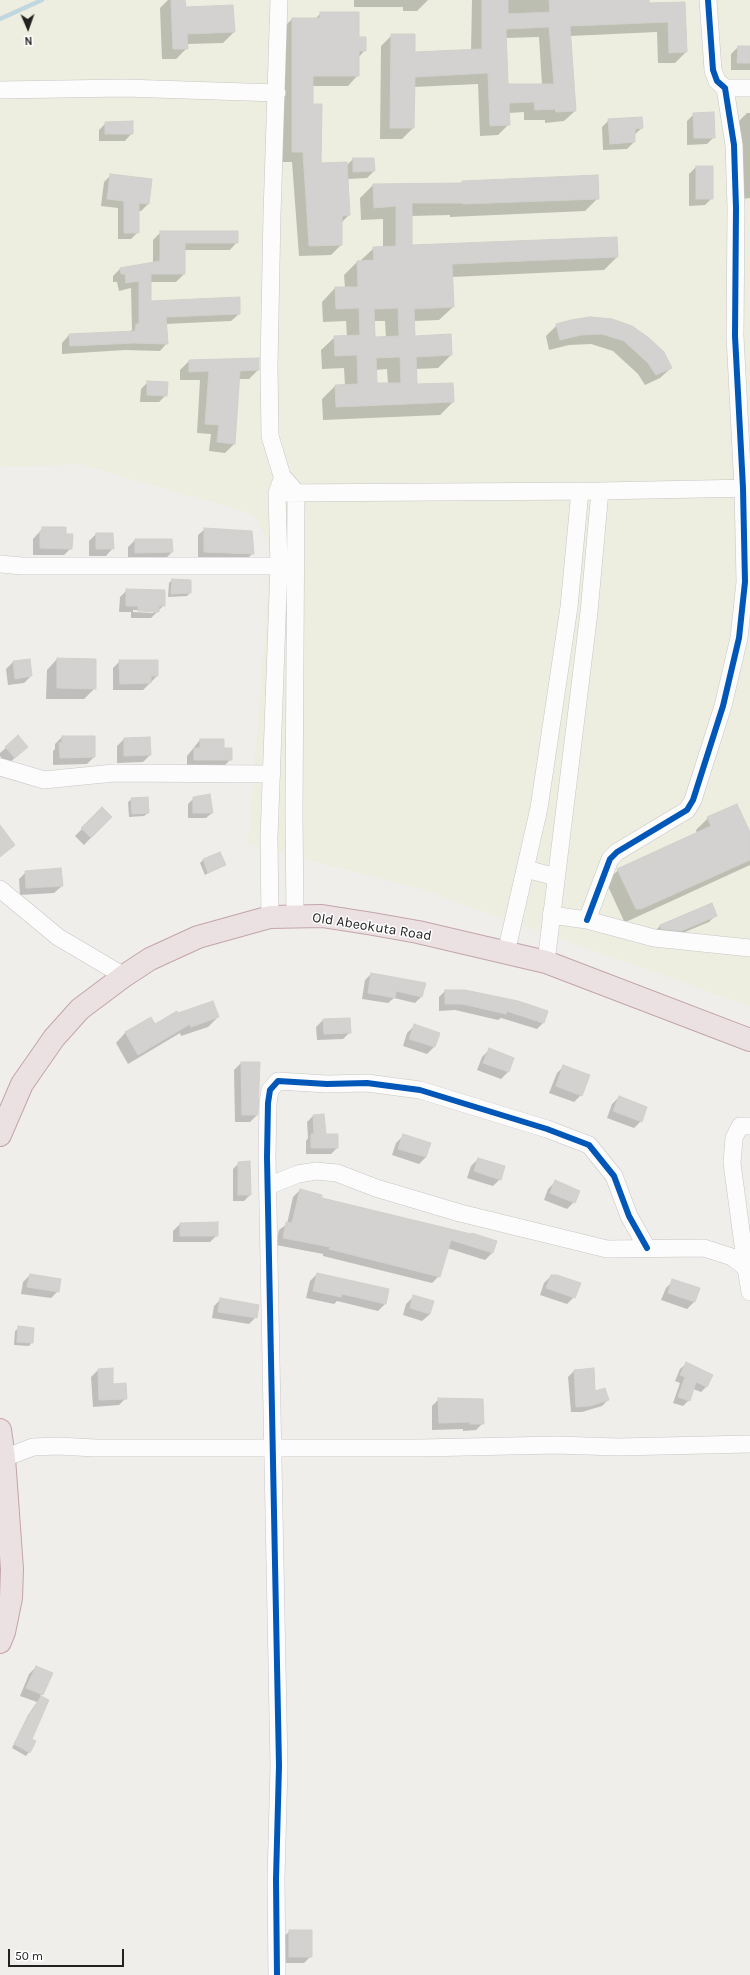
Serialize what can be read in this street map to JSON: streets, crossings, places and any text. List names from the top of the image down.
{
  "streets": {
    "highway": ["Old Abeokuta Road"]
  },
  "scale_bar": "50 m",
  "north": "bottom"
}
